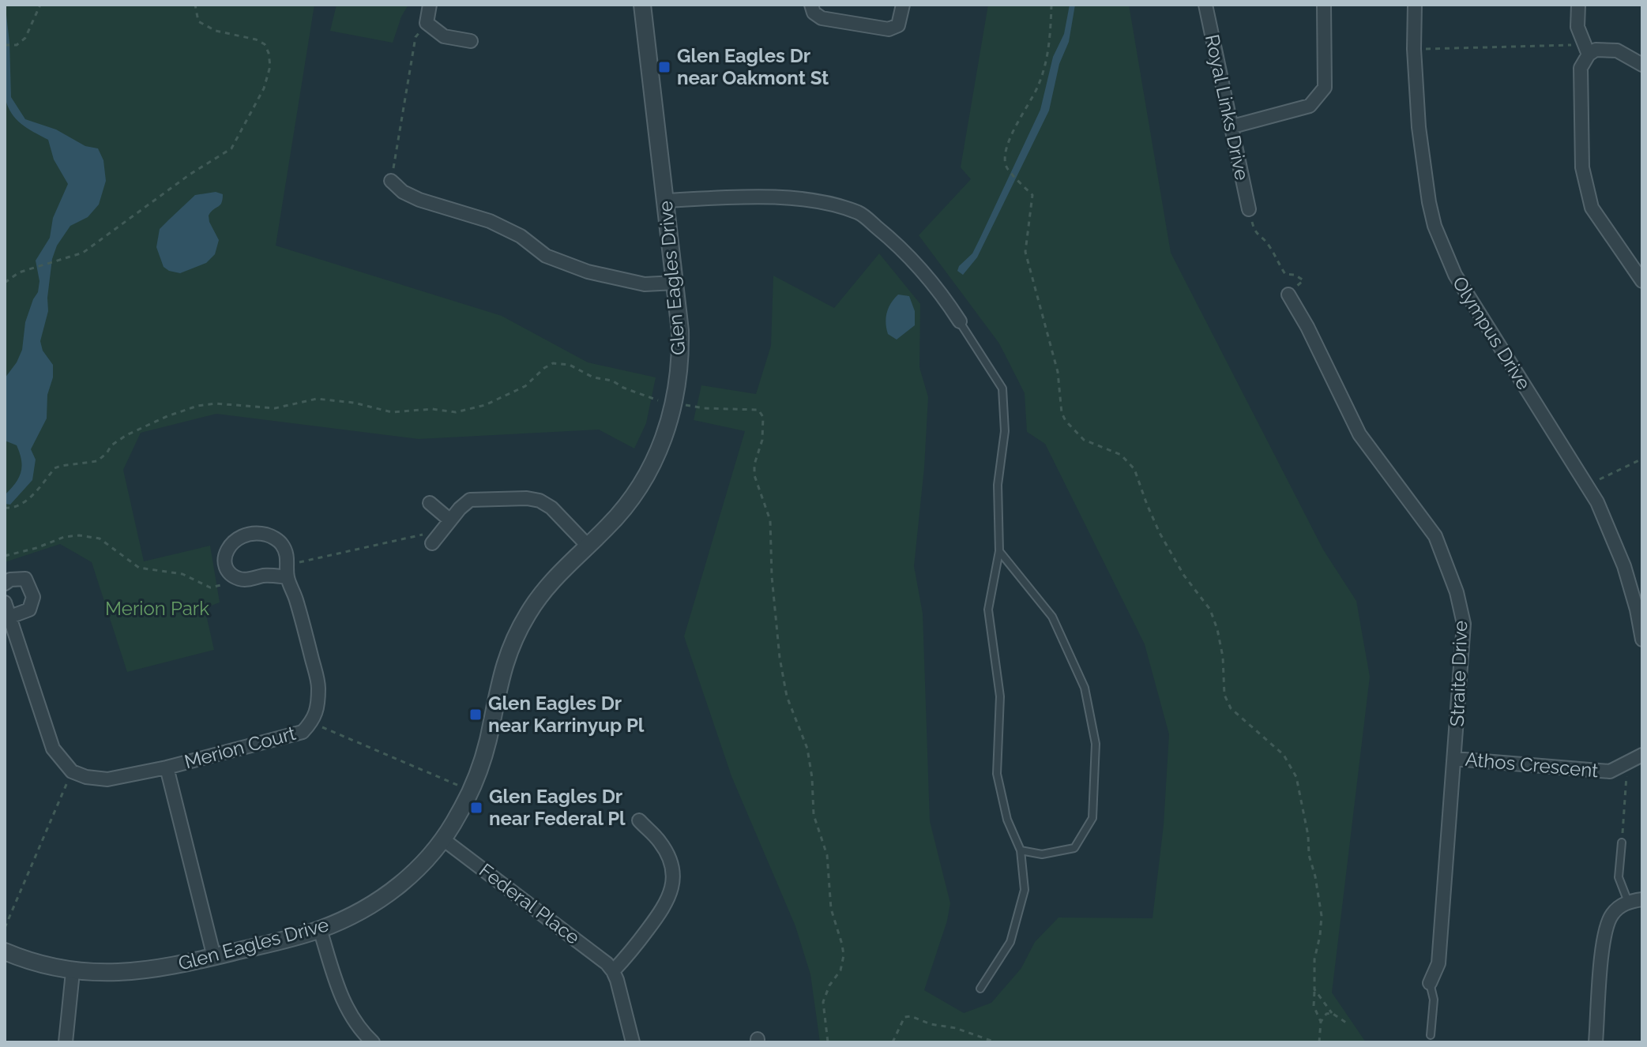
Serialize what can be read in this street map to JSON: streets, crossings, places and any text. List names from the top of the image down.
{
  "streets": {
    "street": [
      "Royal Links Drive",
      "Glen Eagles Drive",
      "Olympus Drive",
      "Straite Drive",
      "Merion Court",
      "Athos Crescent",
      "Federal Place"
    ]
  },
  "crossings": [
    ["Glen Eagles Drive", "Merion Court"],
    ["Glen Eagles Drive", "Federal Place"],
    ["Straite Drive", "Athos Crescent"]
  ],
  "parks": ["Merion Park"],
  "places": {
    "transit": ["Glen Eagles Dr near Oakmont St", "Glen Eagles Dr near Karrinyup Pl", "Glen Eagles Dr near Federal Pl"]
  }
}
